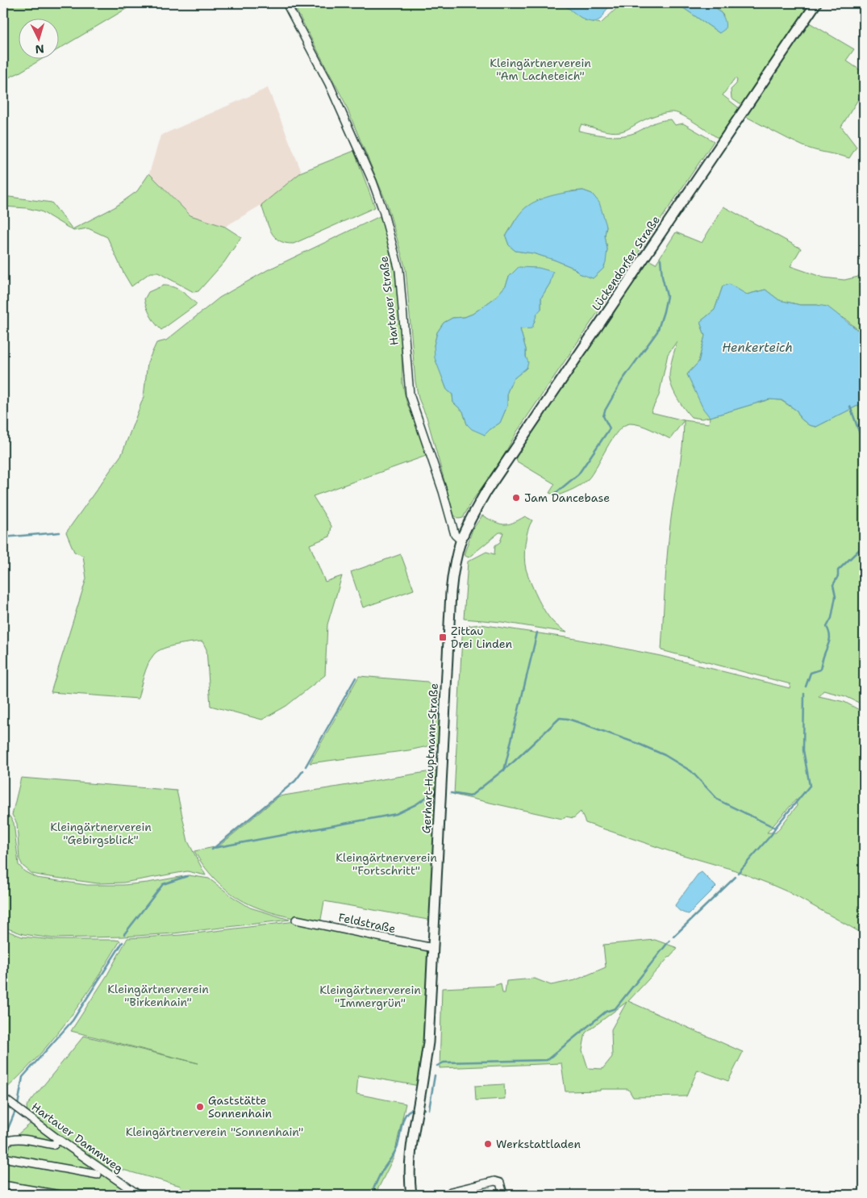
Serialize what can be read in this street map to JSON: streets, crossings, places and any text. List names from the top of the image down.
{
  "streets": {
    "main road": ["Lückendorfer Straße", "Gerhart-Hauptmann-Straße"],
    "street": ["Hartauer Straße", "Feldstraße", "Hartauer Dammweg"]
  },
  "crossings": [
    ["Lückendorfer Straße", "Hartauer Straße"],
    ["Lückendorfer Straße", "Gerhart-Hauptmann-Straße"],
    ["Hartauer Straße", "Gerhart-Hauptmann-Straße"],
    ["Gerhart-Hauptmann-Straße", "Feldstraße"]
  ],
  "water": ["Henkerteich"],
  "parks": [
    "Kleingärtnerverein \"Am Lacheteich\"",
    "Kleingärtnerverein \"Gebirgsblick\"",
    "Kleingärtnerverein \"Fortschritt\"",
    "Kleingärtnerverein \"Birkenhain\"",
    "Kleingärtnerverein \"Immergrün\"",
    "Kleingärtnerverein \"Sonnenhain\""
  ],
  "places": {
    "other": ["Jam Dancebase", "Gaststätte Sonnenhain", "Werkstattladen"],
    "transit": ["Zittau Drei Linden"]
  },
  "north": "bottom"
}
